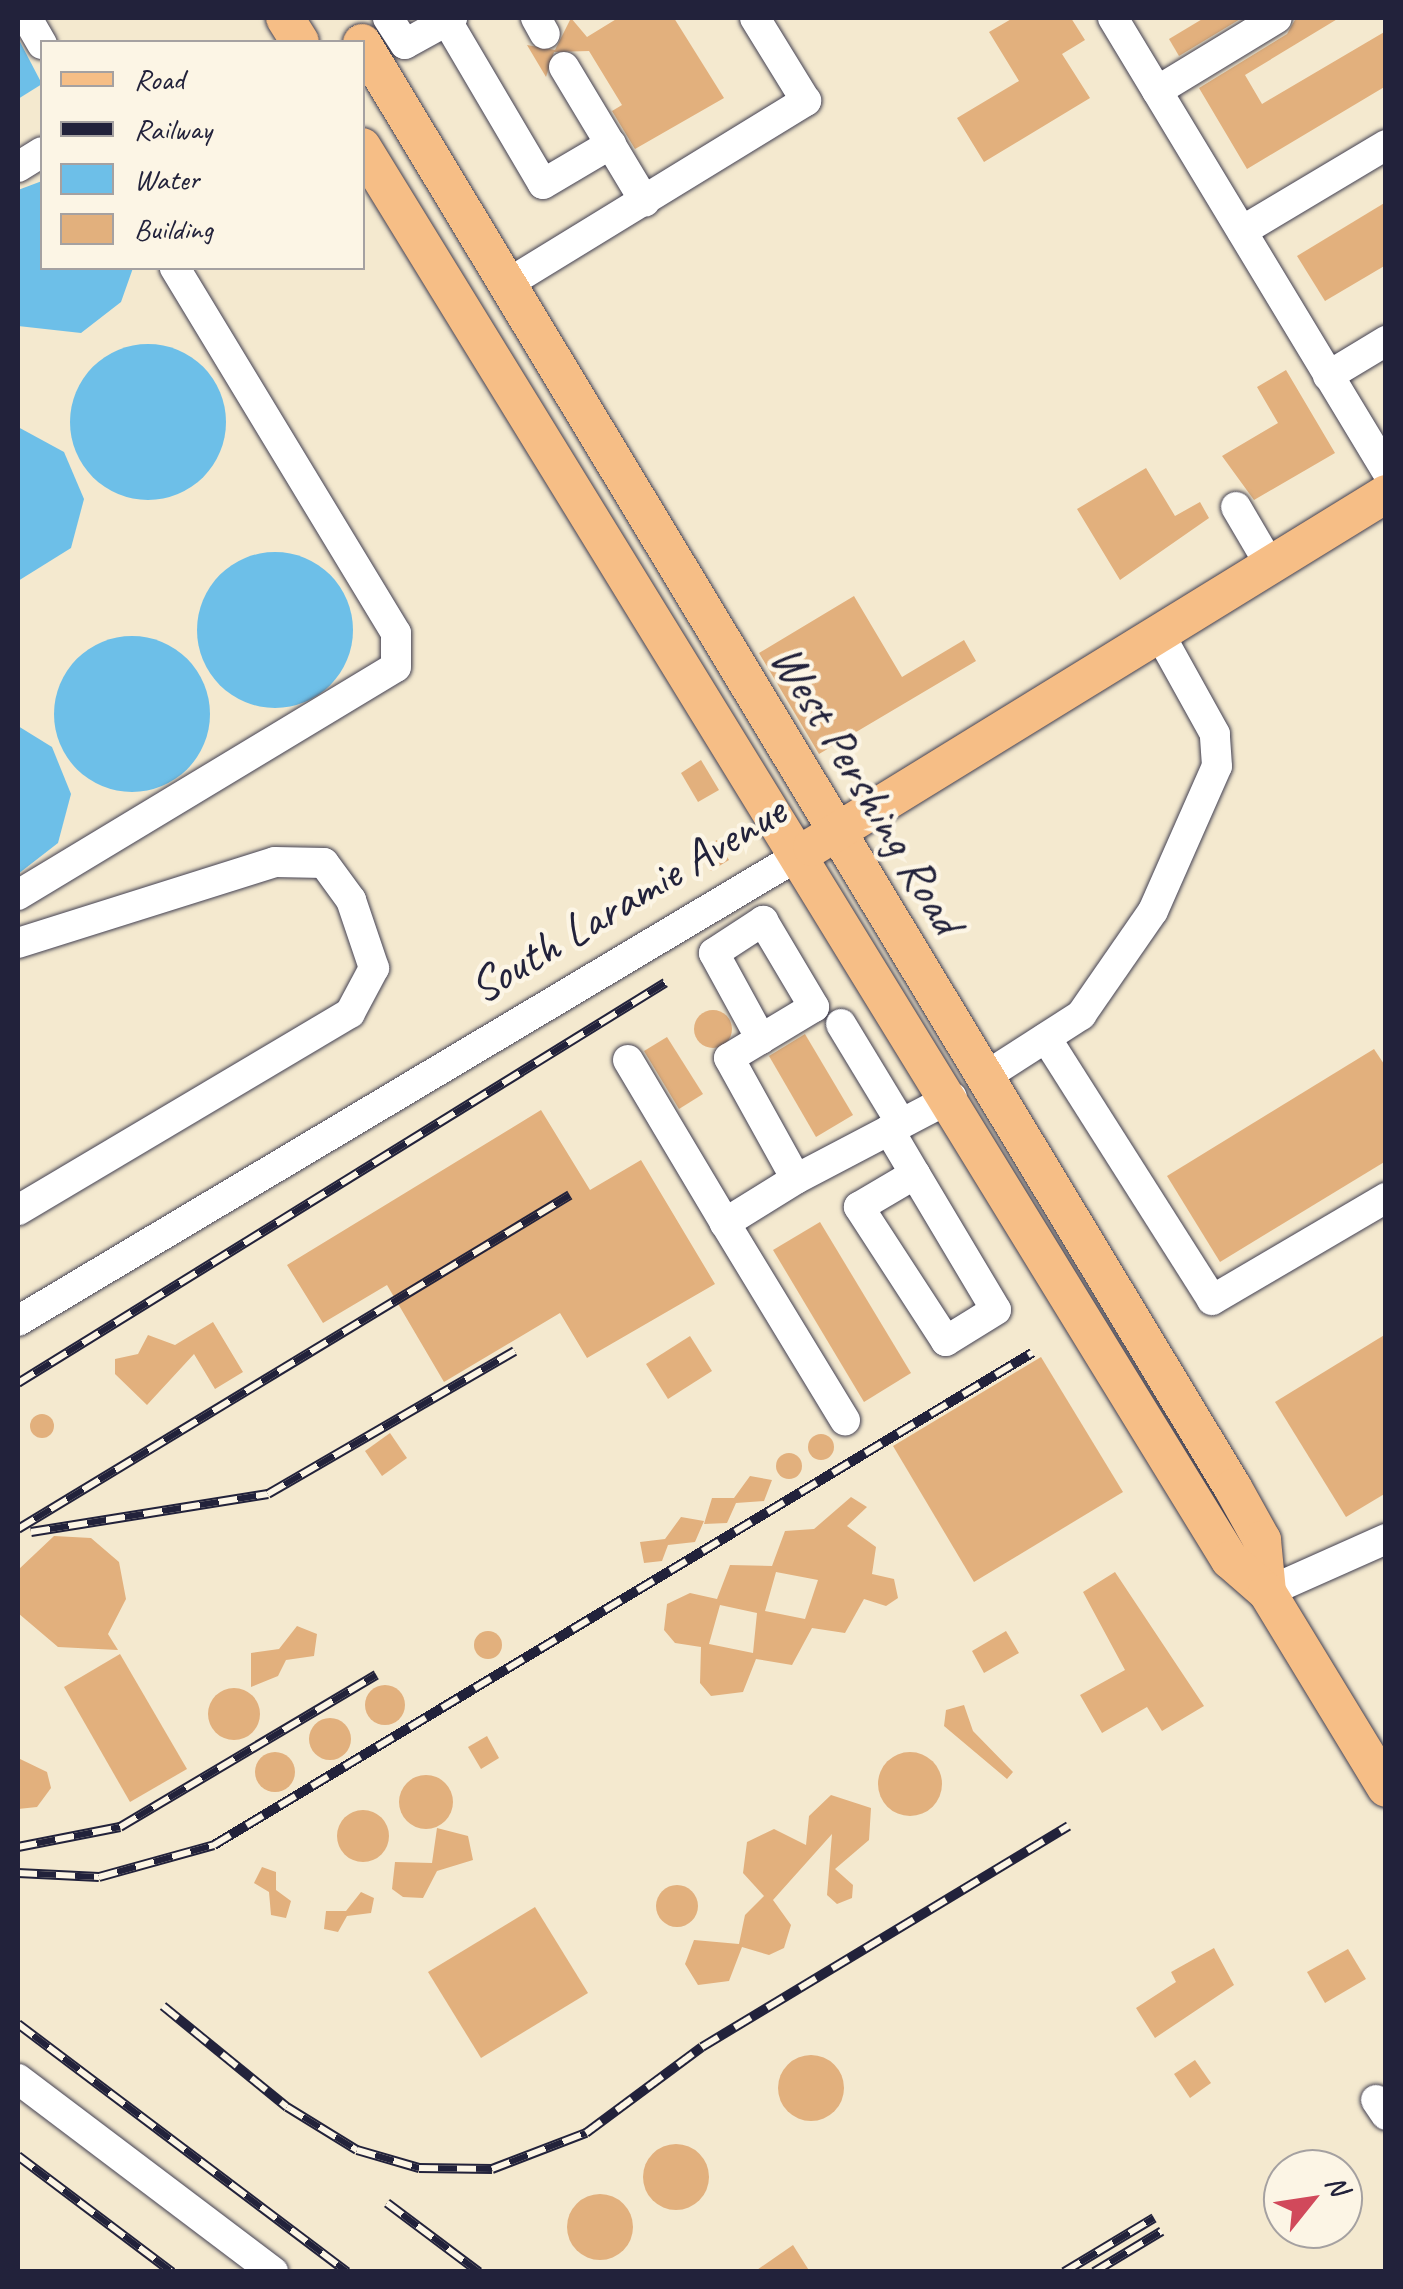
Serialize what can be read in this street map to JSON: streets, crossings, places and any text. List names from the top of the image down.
{
  "streets": {
    "main road": ["West Pershing Road", "South Laramie Avenue"]
  },
  "crossings": [
    ["West Pershing Road", "South Laramie Avenue"]
  ],
  "legend": [
    "Road",
    "Railway",
    "Water",
    "Building"
  ],
  "north": "top right"
}
